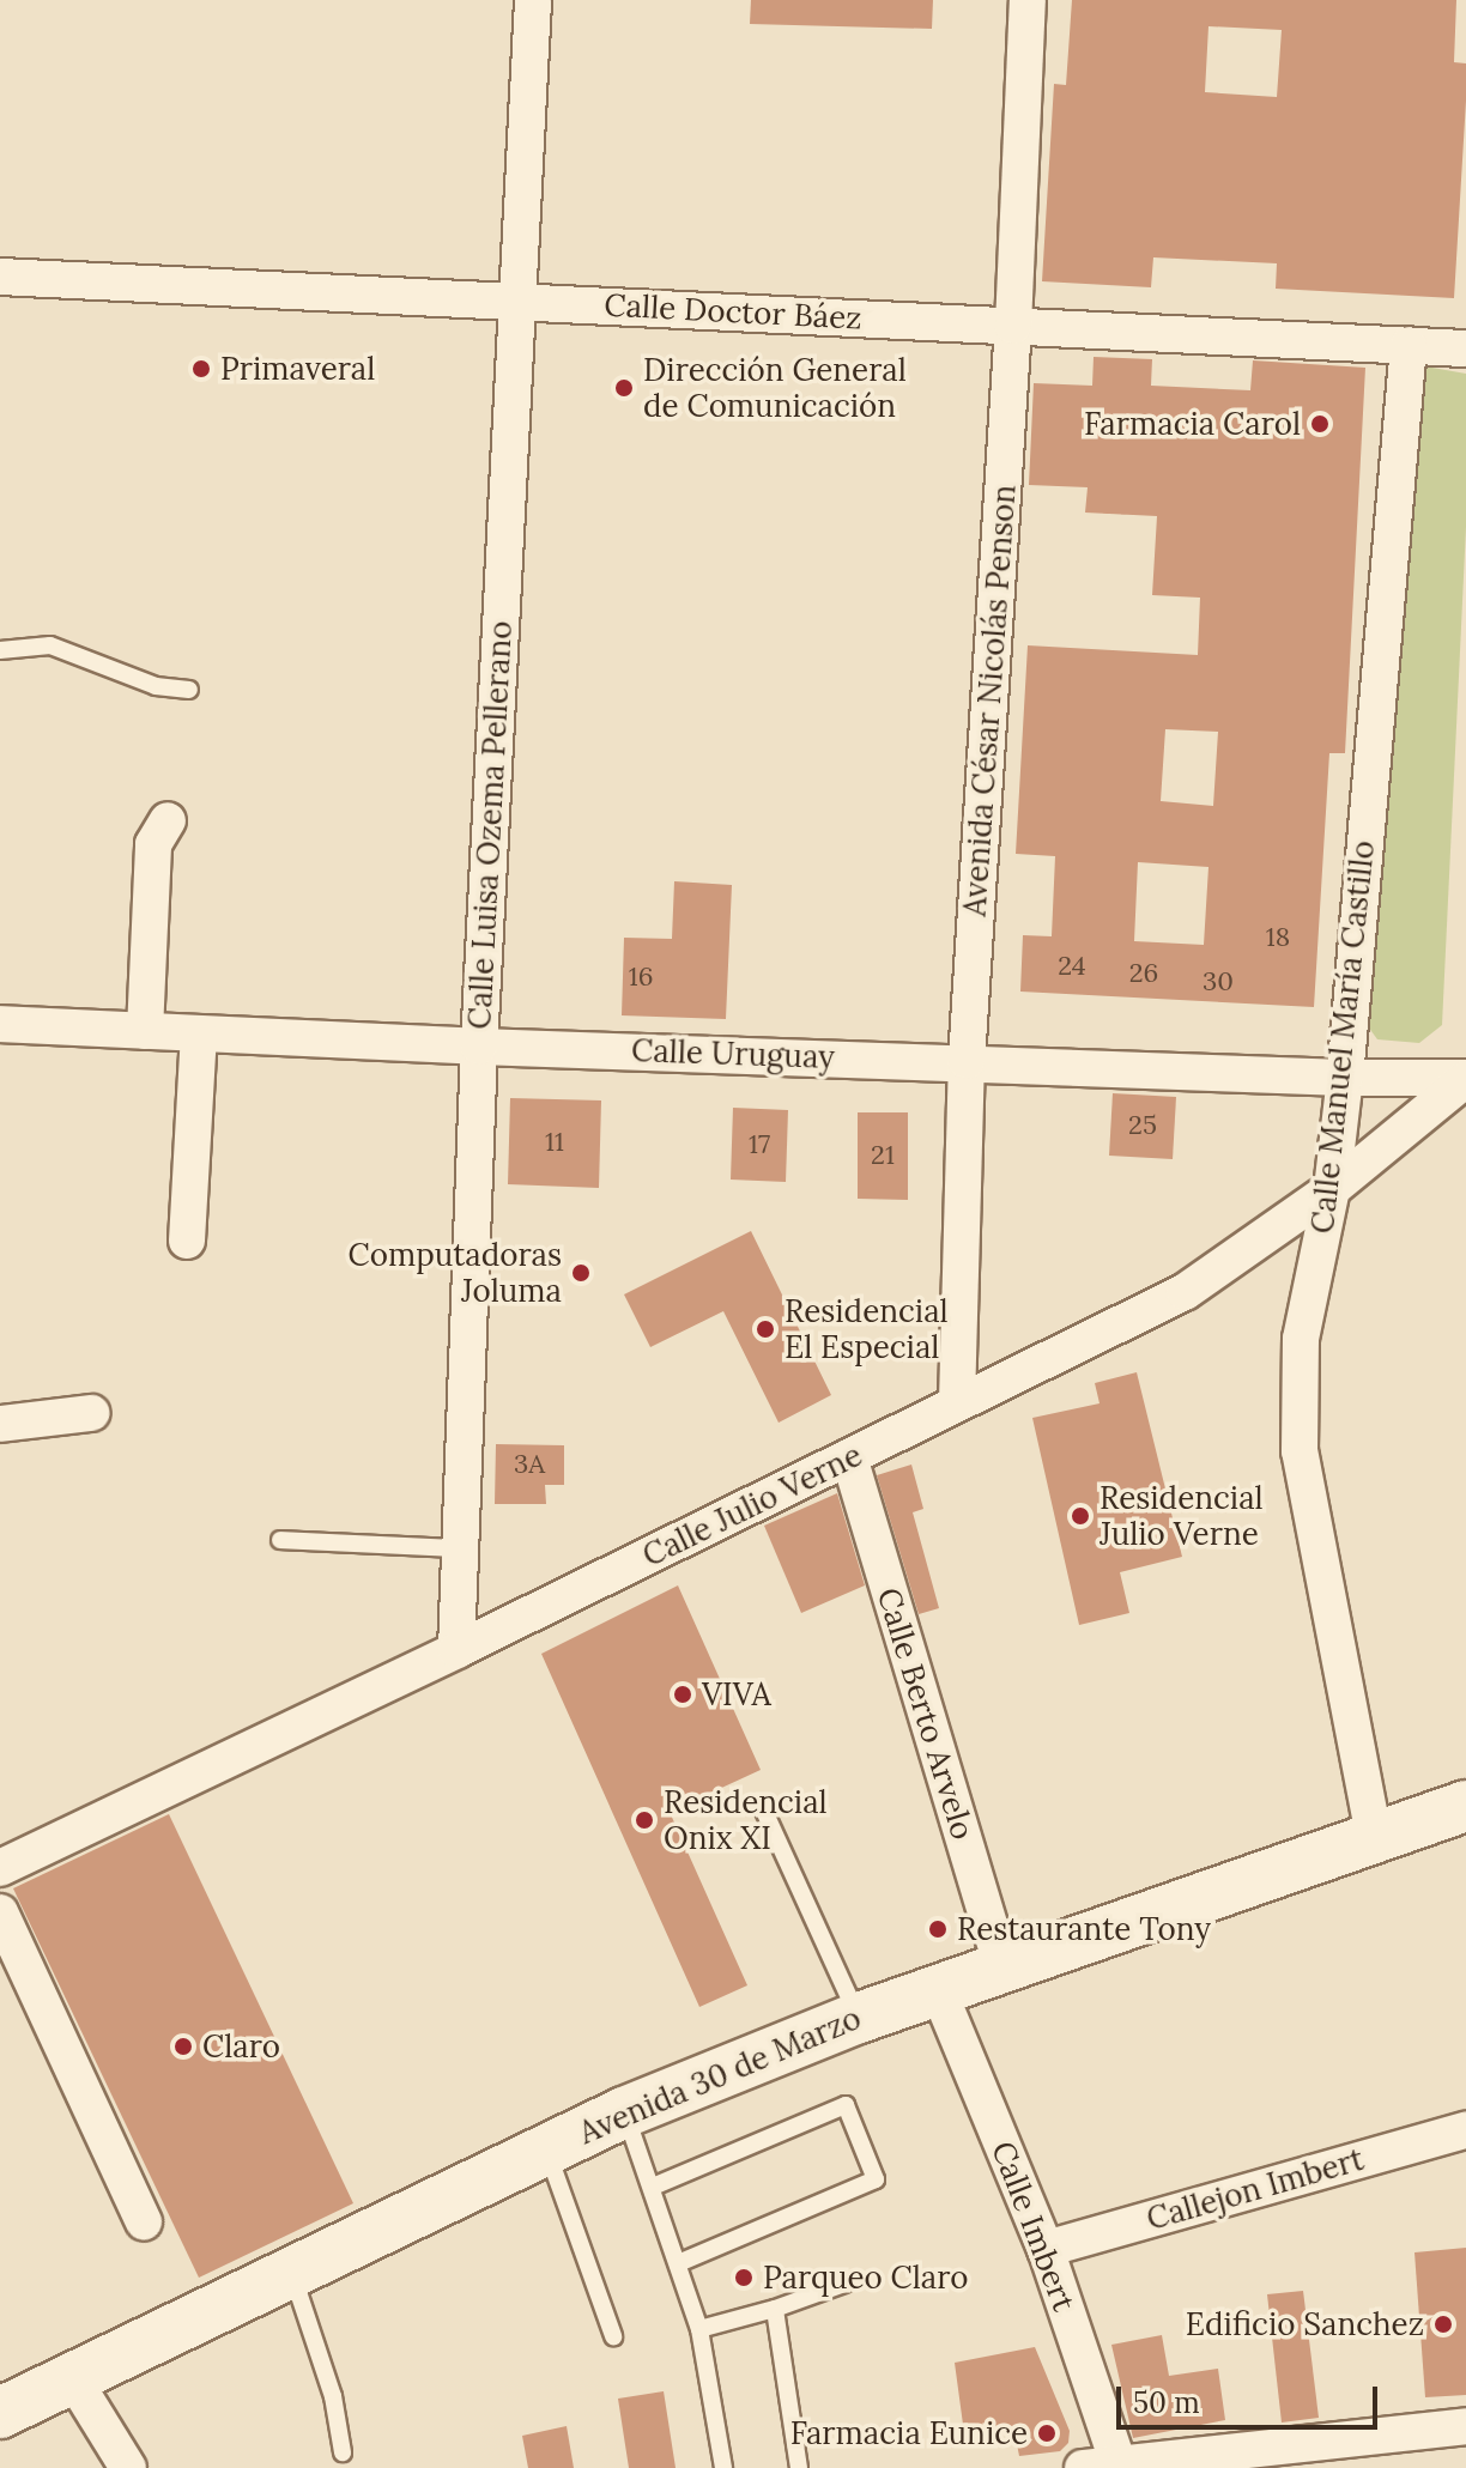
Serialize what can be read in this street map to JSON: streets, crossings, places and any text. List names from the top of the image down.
{
  "streets": {
    "main road": ["Avenida 30 de Marzo"],
    "street": [
      "Calle Doctor Báez",
      "Avenida César Nicolás Penson",
      "Calle Luisa Ozema Pellerano",
      "Calle Manuel María Castillo",
      "Calle Uruguay",
      "Calle Julio Verne",
      "Calle Berto Arvelo",
      "Callejon Imbert",
      "Calle Imbert"
    ]
  },
  "crossings": [
    ["Calle Doctor Báez", "Avenida César Nicolás Penson"],
    ["Calle Doctor Báez", "Calle Luisa Ozema Pellerano"],
    ["Calle Doctor Báez", "Calle Manuel María Castillo"],
    ["Avenida César Nicolás Penson", "Calle Uruguay"],
    ["Avenida César Nicolás Penson", "Calle Julio Verne"],
    ["Calle Luisa Ozema Pellerano", "Calle Uruguay"],
    ["Calle Luisa Ozema Pellerano", "Calle Julio Verne"],
    ["Calle Manuel María Castillo", "Calle Uruguay"],
    ["Calle Manuel María Castillo", "Calle Julio Verne"],
    ["Calle Manuel María Castillo", "Avenida 30 de Marzo"],
    ["Calle Uruguay", "Calle Julio Verne"],
    ["Calle Julio Verne", "Calle Berto Arvelo"],
    ["Calle Berto Arvelo", "Avenida 30 de Marzo"],
    ["Avenida 30 de Marzo", "Calle Imbert"],
    ["Callejon Imbert", "Calle Imbert"]
  ],
  "places": [
    "Primaveral",
    "Dirección General de Comunicación",
    "Farmacia Carol",
    "Computadoras Joluma",
    "Residencial El Especial",
    "Residencial Julio Verne",
    "VIVA",
    "Residencial Onix XI",
    "Restaurante Tony",
    "Claro",
    "Parqueo Claro",
    "Edificio Sanchez",
    "Farmacia Eunice"
  ],
  "house_numbers": [
    "18",
    "24",
    "26",
    "16",
    "30",
    "25",
    "11",
    "17",
    "21",
    "3A"
  ],
  "scale_bar": "50 m"
}
